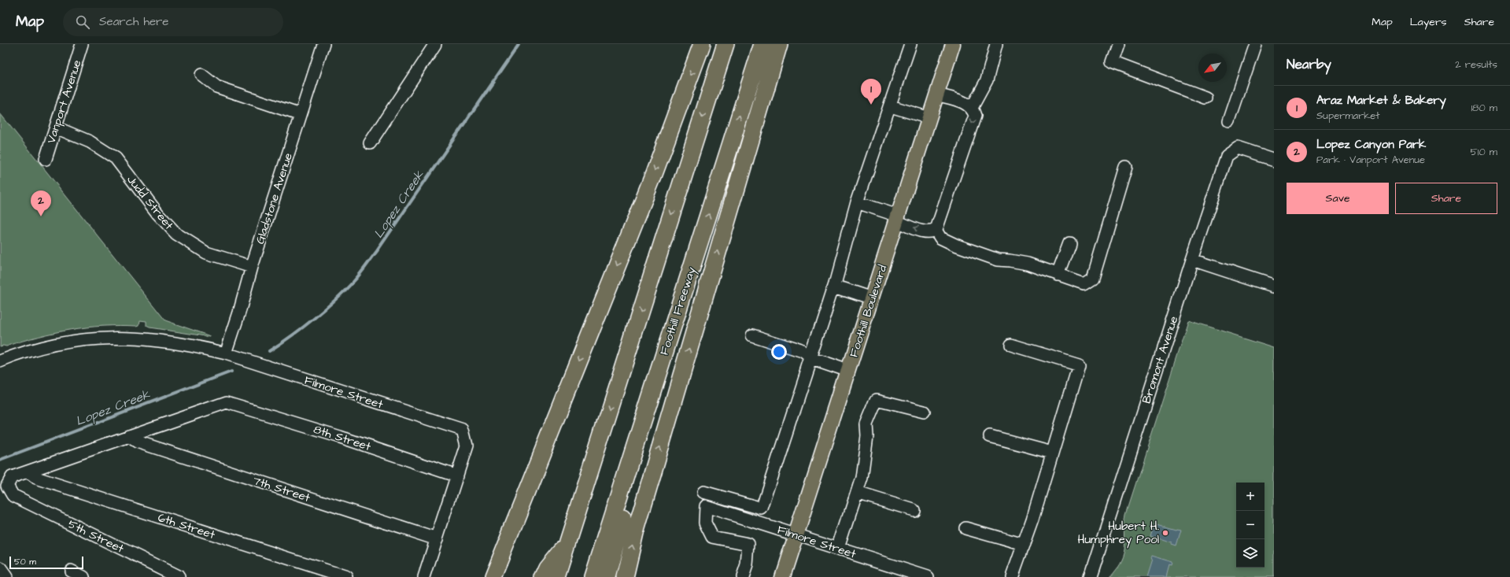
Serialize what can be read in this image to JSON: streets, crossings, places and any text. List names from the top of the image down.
{
  "streets": {
    "highway": ["Foothill Freeway"],
    "main road": ["Foothill Boulevard"],
    "street": [
      "Vanport Avenue",
      "Gladstone Avenue",
      "Judd Street",
      "Bromont Avenue",
      "Filmore Street",
      "8th Street",
      "7th Street",
      "6th Street",
      "5th Street"
    ]
  },
  "crossings": [
    ["Vanport Avenue", "Judd Street"],
    ["Gladstone Avenue", "Judd Street"],
    ["Gladstone Avenue", "Filmore Street"],
    ["Foothill Boulevard", "Filmore Street"],
    ["Filmore Street", "8th Street"],
    ["8th Street", "7th Street"],
    ["6th Street", "5th Street"]
  ],
  "water": ["Lopez Creek"],
  "places": ["Hubert H. Humphrey Pool"],
  "scale_bar": "50 m",
  "north": "bottom left",
  "page": {
    "header": "Map",
    "search": "Search here",
    "nav": ["Map", "Layers", "Share"],
    "heading": ["Nearby", "2 results"],
    "pins": ["1", "2"],
    "list": [
      {
        "mark": "1",
        "name": "Araz Market & Bakery",
        "note": "Supermarket",
        "value": "180 m"
      },
      {
        "mark": "2",
        "name": "Lopez Canyon Park",
        "note": "Park · Vanport Avenue",
        "value": "510 m"
      }
    ],
    "buttons": ["Save", "Share"],
    "map_buttons": ["+", "−"],
    "scale": "50 m"
  }
}
